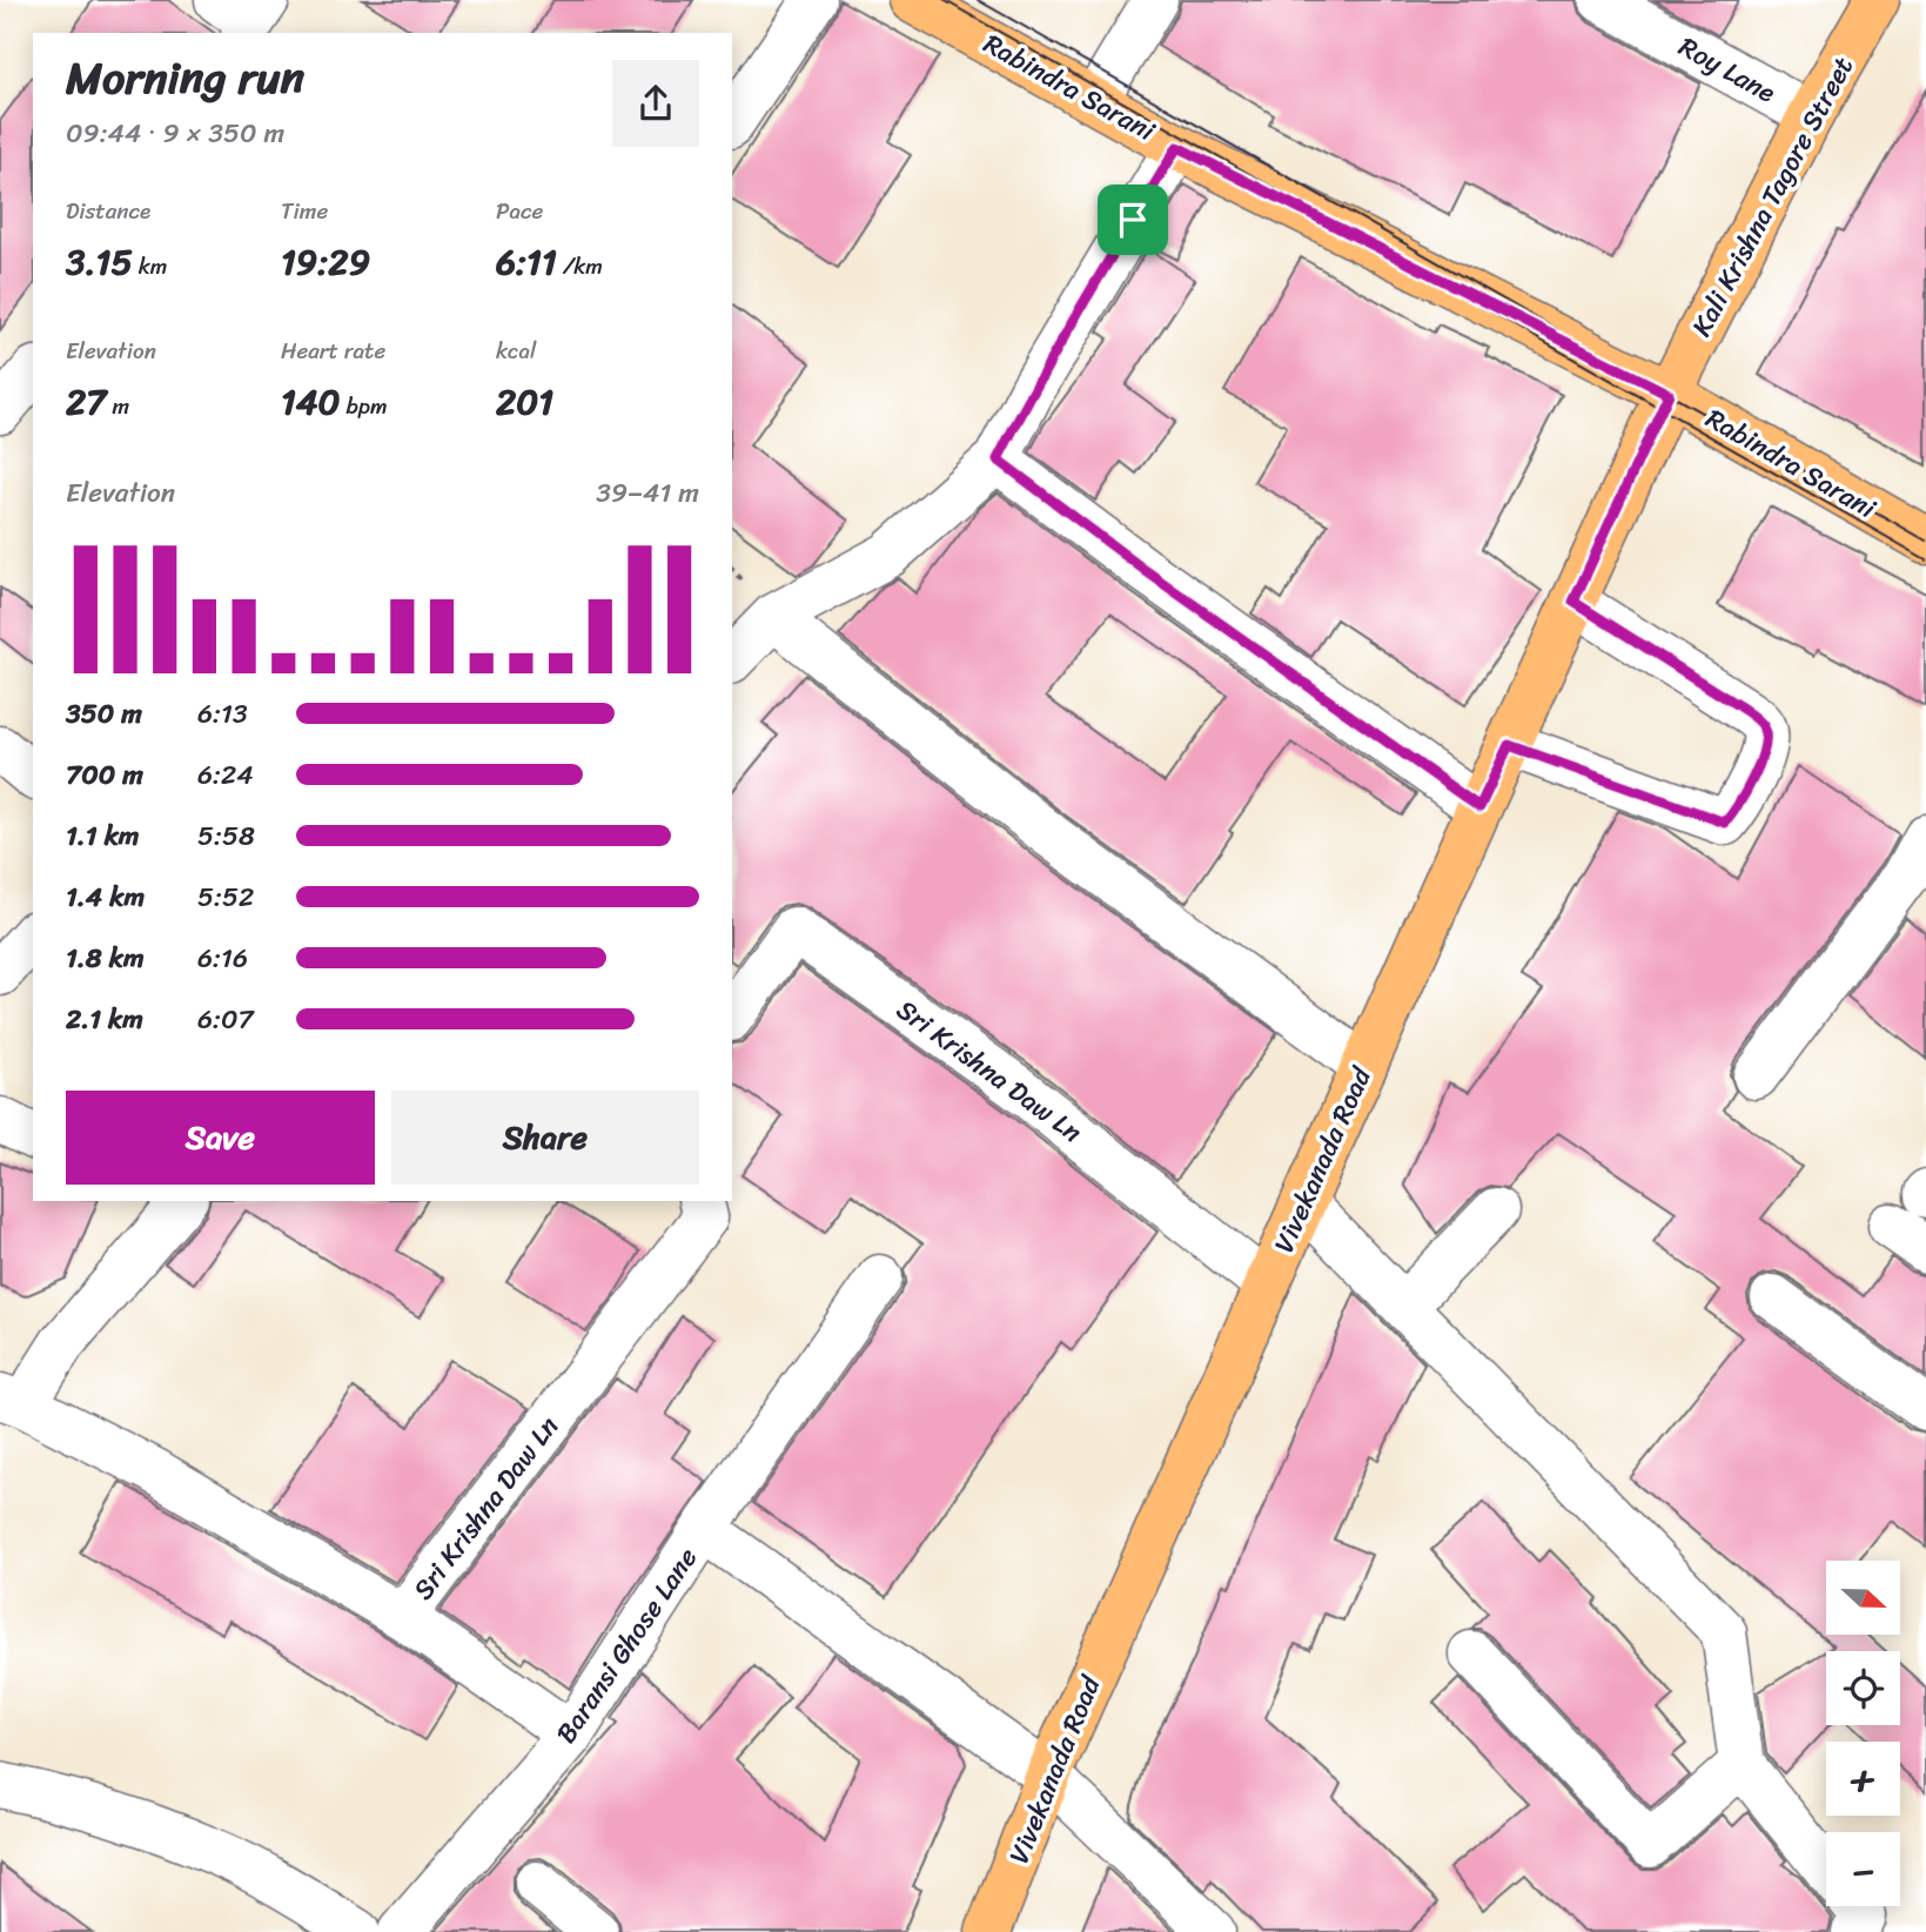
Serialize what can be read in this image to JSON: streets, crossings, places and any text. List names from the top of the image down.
{
  "streets": {
    "main road": ["Rabindra Sarani", "Kali Krishna Tagore Street", "Vivekanada Road"],
    "street": ["Roy Lane", "Sri Krishna Daw Ln", "Baransi Ghose Lane"]
  },
  "crossings": [
    ["Roy Lane", "Kali Krishna Tagore Street"],
    ["Rabindra Sarani", "Kali Krishna Tagore Street"],
    ["Rabindra Sarani", "Vivekanada Road"],
    ["Kali Krishna Tagore Street", "Vivekanada Road"],
    ["Sri Krishna Daw Ln", "Vivekanada Road"],
    ["Vivekanada Road", "Baransi Ghose Lane"]
  ],
  "north": "right",
  "page": {
    "heading": ["Morning run", "09:44 · 9 × 350 m"],
    "stats": [
      ["Distance", "3.15 km"],
      ["Time", "19:29"],
      ["Pace", "6:11 /km"],
      ["Elevation", "27 m"],
      ["Heart rate", "140 bpm"],
      ["kcal", "201"]
    ],
    "chart": ["Elevation", "39–41 m"],
    "list": [
      {
        "name": "350 m",
        "note": "6:13"
      },
      {
        "name": "700 m",
        "note": "6:24"
      },
      {
        "name": "1.1 km",
        "note": "5:58"
      },
      {
        "name": "1.4 km",
        "note": "5:52"
      },
      {
        "name": "1.8 km",
        "note": "6:16"
      },
      {
        "name": "2.1 km",
        "note": "6:07"
      }
    ],
    "buttons": ["Save", "Share"],
    "map_buttons": ["+", "−"]
  }
}
